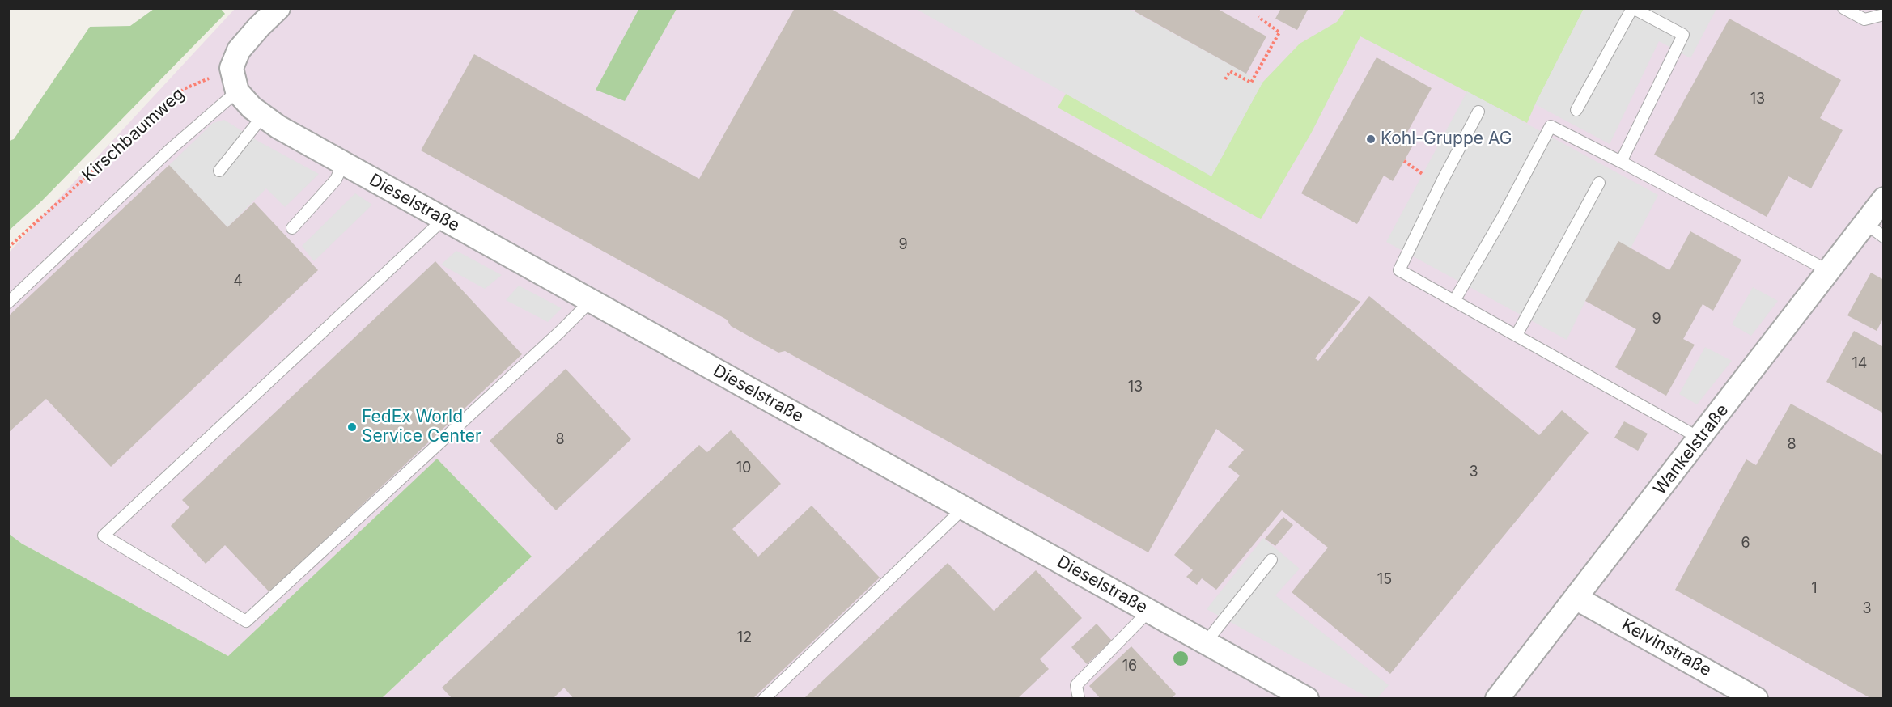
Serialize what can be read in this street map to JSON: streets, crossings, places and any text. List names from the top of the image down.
{
  "streets": {
    "street": ["Dieselstraße", "Wankelstraße", "Kelvinstraße"],
    "path": ["Kirschbaumweg"]
  },
  "crossings": [
    ["Kirschbaumweg", "Dieselstraße"],
    ["Wankelstraße", "Kelvinstraße"]
  ],
  "places": ["Kohl-Gruppe AG", "FedEx World Service Center"],
  "house_numbers": [
    "13",
    "9",
    "4",
    "9",
    "14",
    "13",
    "8",
    "8",
    "10",
    "3",
    "6",
    "15",
    "1",
    "3",
    "12",
    "16"
  ]
}
